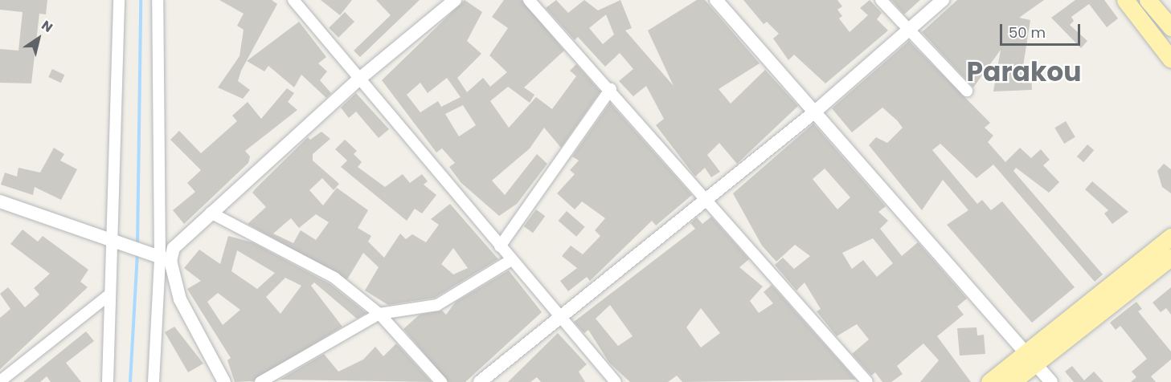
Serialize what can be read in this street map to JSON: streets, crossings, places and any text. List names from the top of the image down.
{
  "districts": ["Parakou"],
  "scale_bar": "50 m",
  "north": "top right"
}
